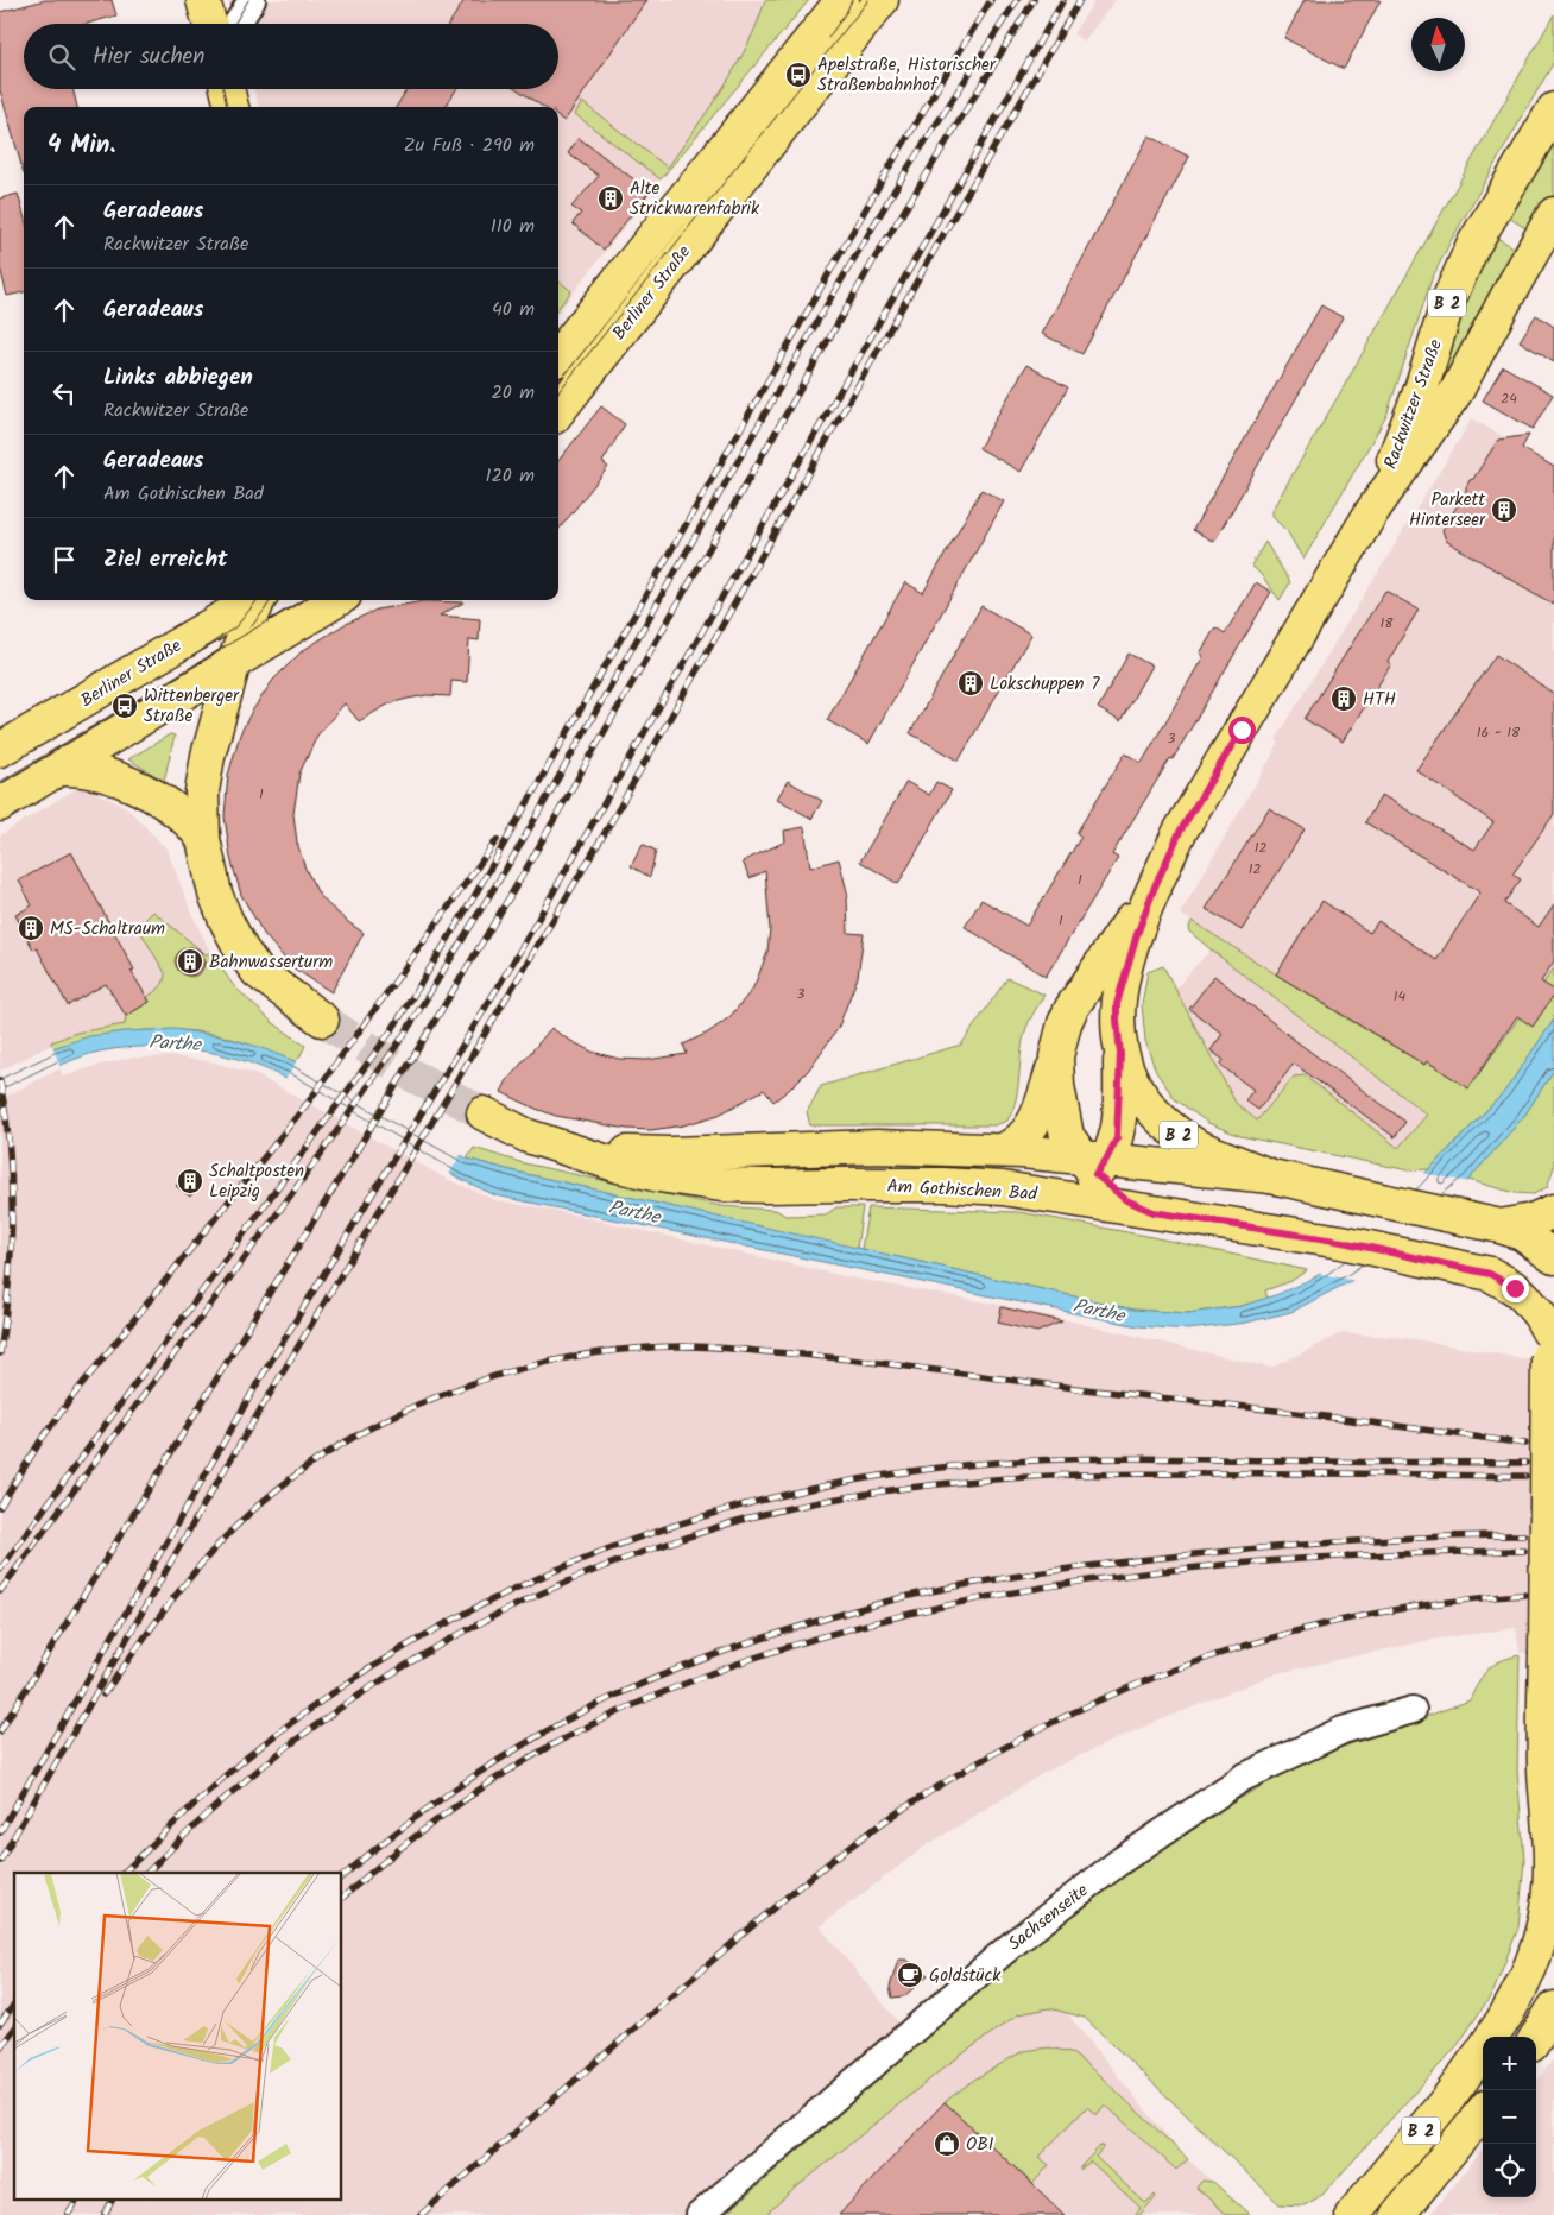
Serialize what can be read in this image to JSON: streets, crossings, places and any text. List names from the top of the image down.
{
  "streets": {
    "main road": [
      "Berliner Straße",
      "B 2",
      "Rackwitzer Straße",
      "Am Gothischen Bad"
    ],
    "street": ["Sachsenseite"]
  },
  "crossings": [
    ["B 2", "Am Gothischen Bad"],
    ["Rackwitzer Straße", "Am Gothischen Bad"]
  ],
  "water": ["Parthe"],
  "places": {
    "bus stop": ["Apelstraße, Historischer Straßenbahnhof", "Wittenberger Straße"],
    "building": [
      "Alte Strickwarenfabrik",
      "Parkett Hinterseer",
      "Lokschuppen 7",
      "HTH",
      "MS-Schaltraum",
      "Bahnwasserturm",
      "Schaltposten Leipzig"
    ],
    "cafe": ["Goldstück"],
    "shop": ["OBI"]
  },
  "house_numbers": [
    "24",
    "18",
    "16 - 18",
    "3",
    "1",
    "12",
    "12",
    "1",
    "1",
    "3",
    "14"
  ],
  "north": "top",
  "page": {
    "search": "Hier suchen",
    "heading": ["4 Min.", "Zu Fuß · 290 m"],
    "list": [
      ["Geradeaus", "Rackwitzer Straße", "110 m"],
      ["Geradeaus", "40 m"],
      ["Links abbiegen", "Rackwitzer Straße", "20 m"],
      ["Geradeaus", "Am Gothischen Bad", "120 m"],
      "Ziel erreicht"
    ],
    "map_buttons": ["+", "−"]
  }
}
